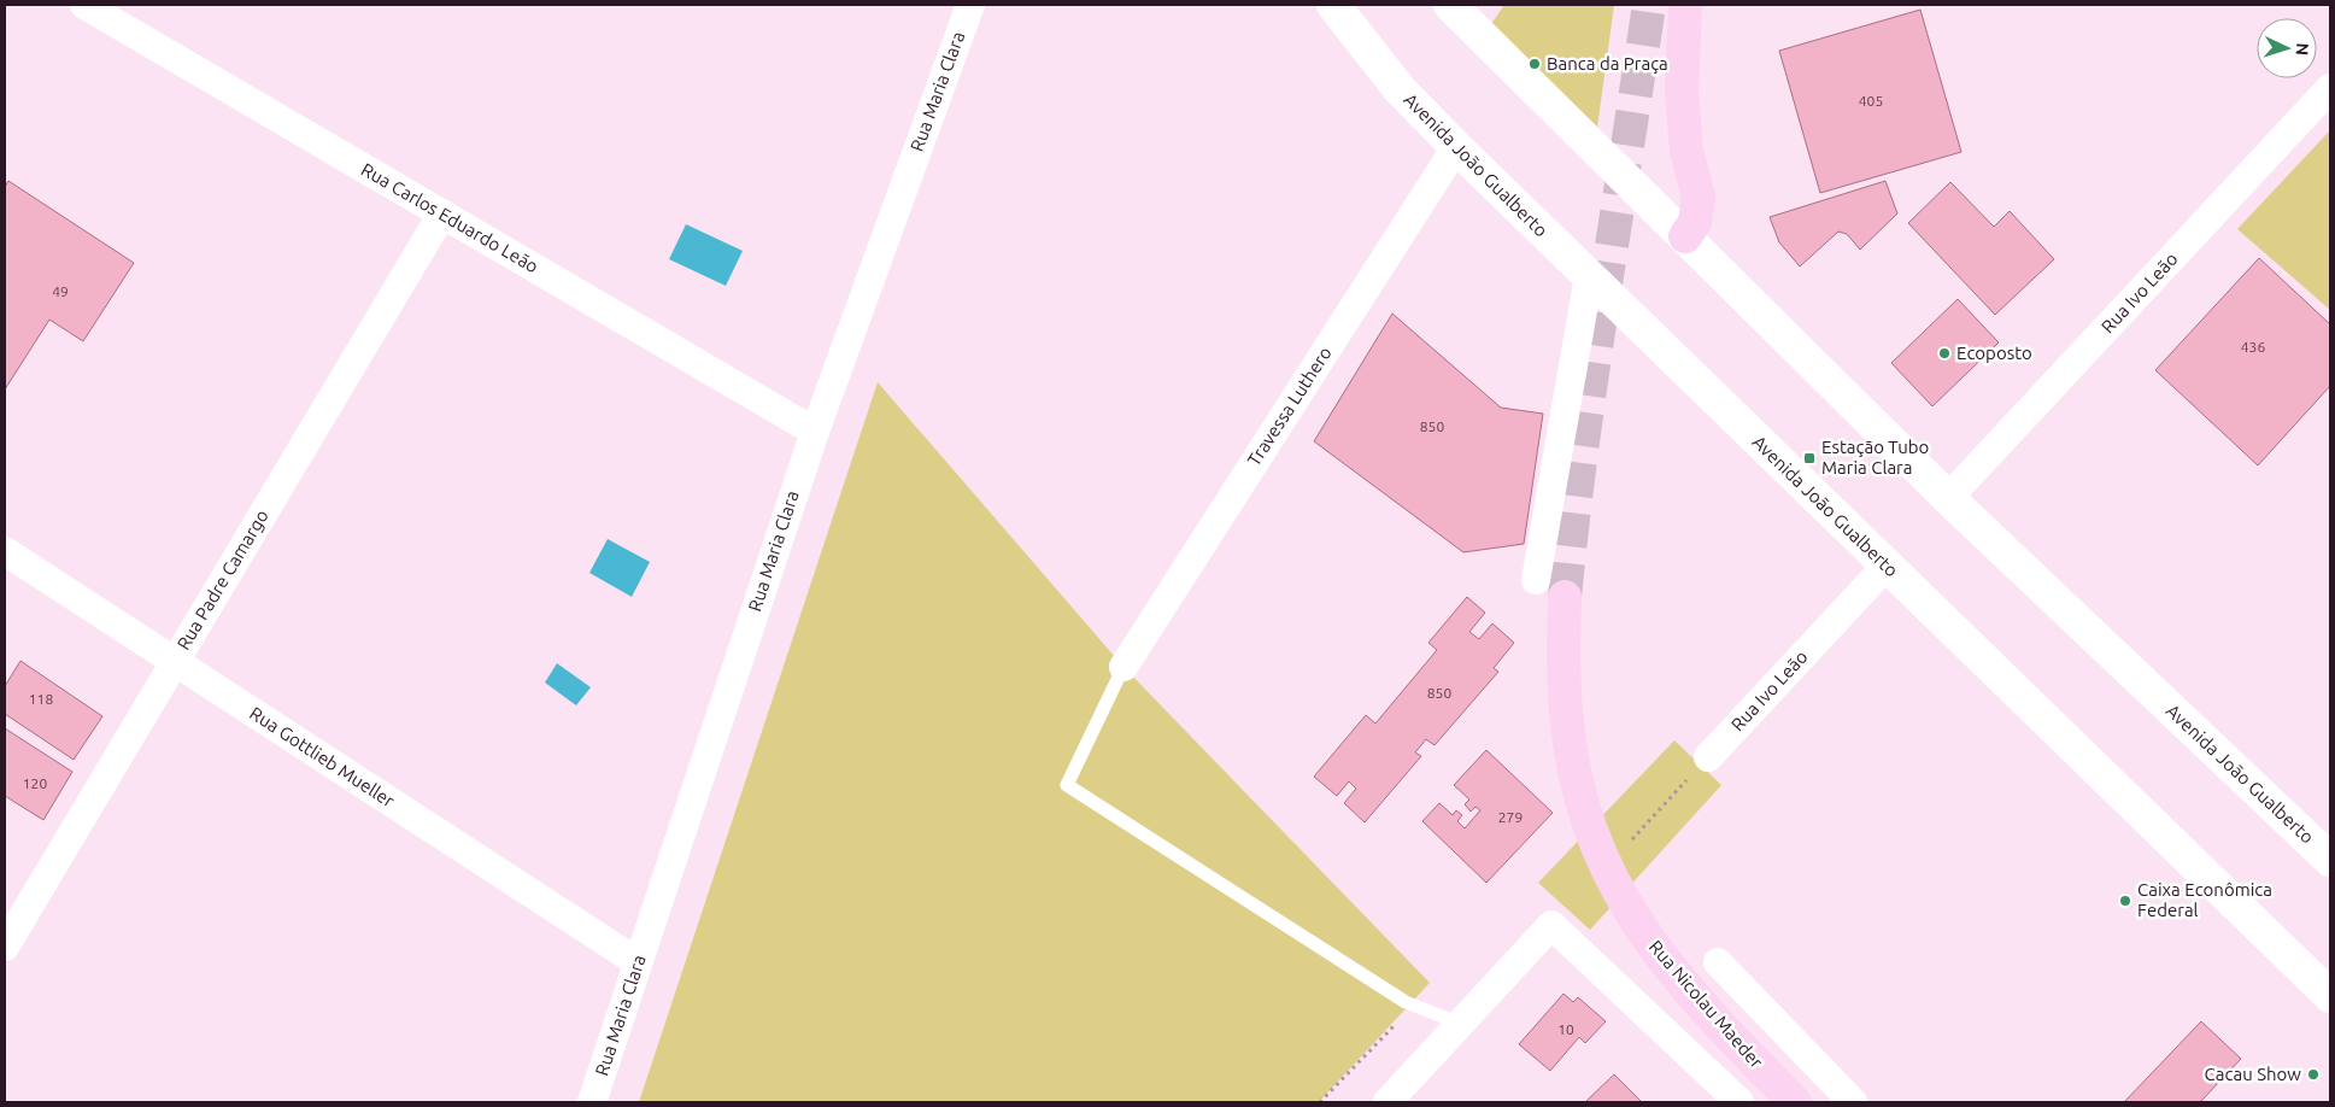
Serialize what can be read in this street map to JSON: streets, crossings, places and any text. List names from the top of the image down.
{
  "streets": {
    "main road": ["Rua Nicolau Maeder"],
    "street": [
      "Rua Maria Clara",
      "Avenida João Gualberto",
      "Rua Carlos Eduardo Leão",
      "Rua Ivo Leão",
      "Travessa Luthero",
      "Rua Padre Camargo",
      "Rua Gottlieb Mueller"
    ]
  },
  "crossings": [
    ["Rua Maria Clara", "Rua Carlos Eduardo Leão"],
    ["Rua Maria Clara", "Rua Gottlieb Mueller"],
    ["Avenida João Gualberto", "Rua Ivo Leão"],
    ["Avenida João Gualberto", "Travessa Luthero"],
    ["Rua Carlos Eduardo Leão", "Rua Padre Camargo"],
    ["Rua Padre Camargo", "Rua Gottlieb Mueller"]
  ],
  "places": {
    "other": [
      "Banca da Praça",
      "Ecoposto",
      "Caixa Econômica Federal",
      "Cacau Show"
    ],
    "transit": ["Estação Tubo Maria Clara"]
  },
  "house_numbers": [
    "405",
    "49",
    "436",
    "850",
    "850",
    "118",
    "120",
    "279",
    "10"
  ],
  "north": "right"
}
